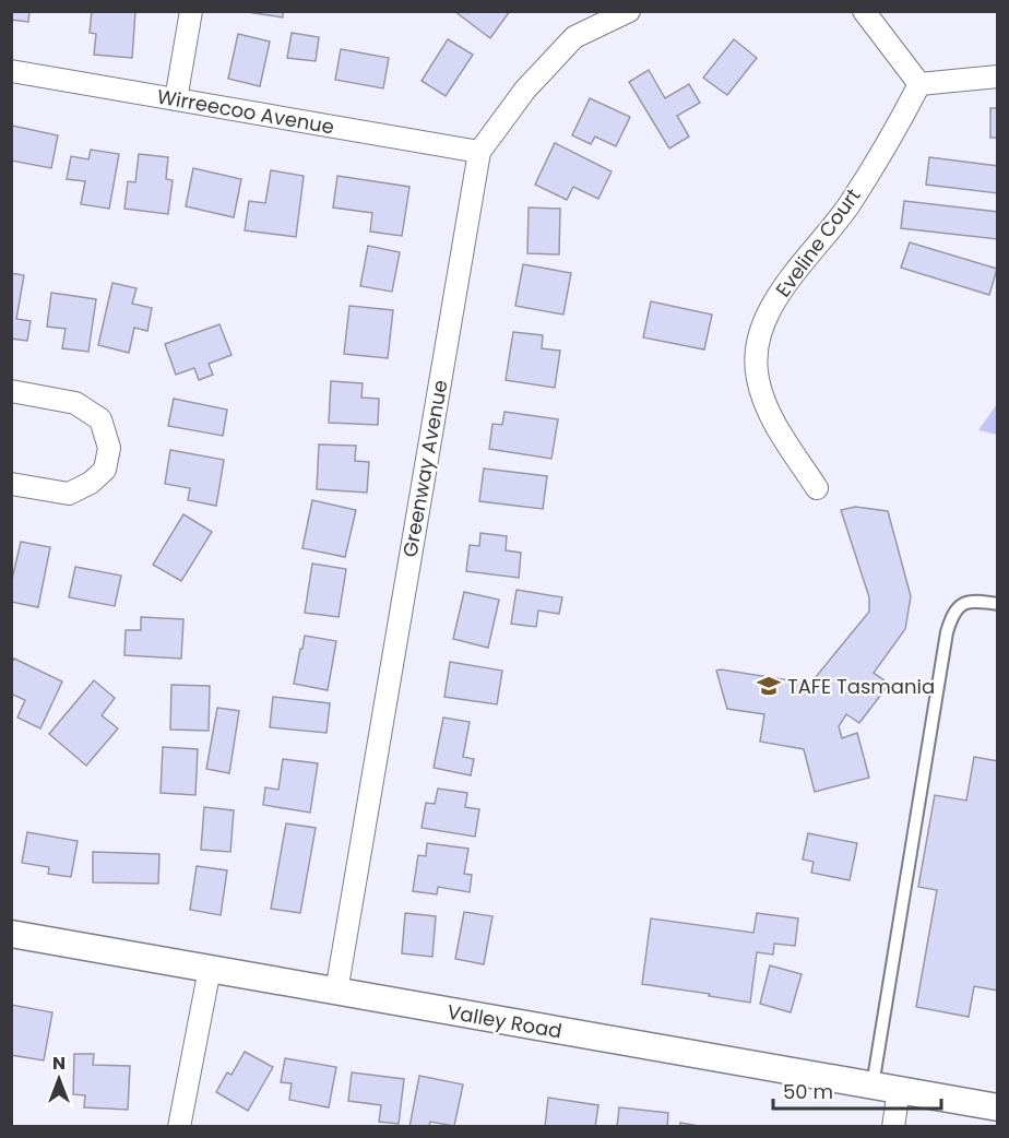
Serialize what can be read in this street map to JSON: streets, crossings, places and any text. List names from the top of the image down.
{
  "streets": {
    "street": [
      "Wirreecoo Avenue",
      "Eveline Court",
      "Greenway Avenue",
      "Valley Road"
    ]
  },
  "crossings": [
    ["Wirreecoo Avenue", "Greenway Avenue"],
    ["Greenway Avenue", "Valley Road"]
  ],
  "places": {
    "school or university": ["TAFE Tasmania"]
  },
  "scale_bar": "50 m",
  "north": "top"
}
